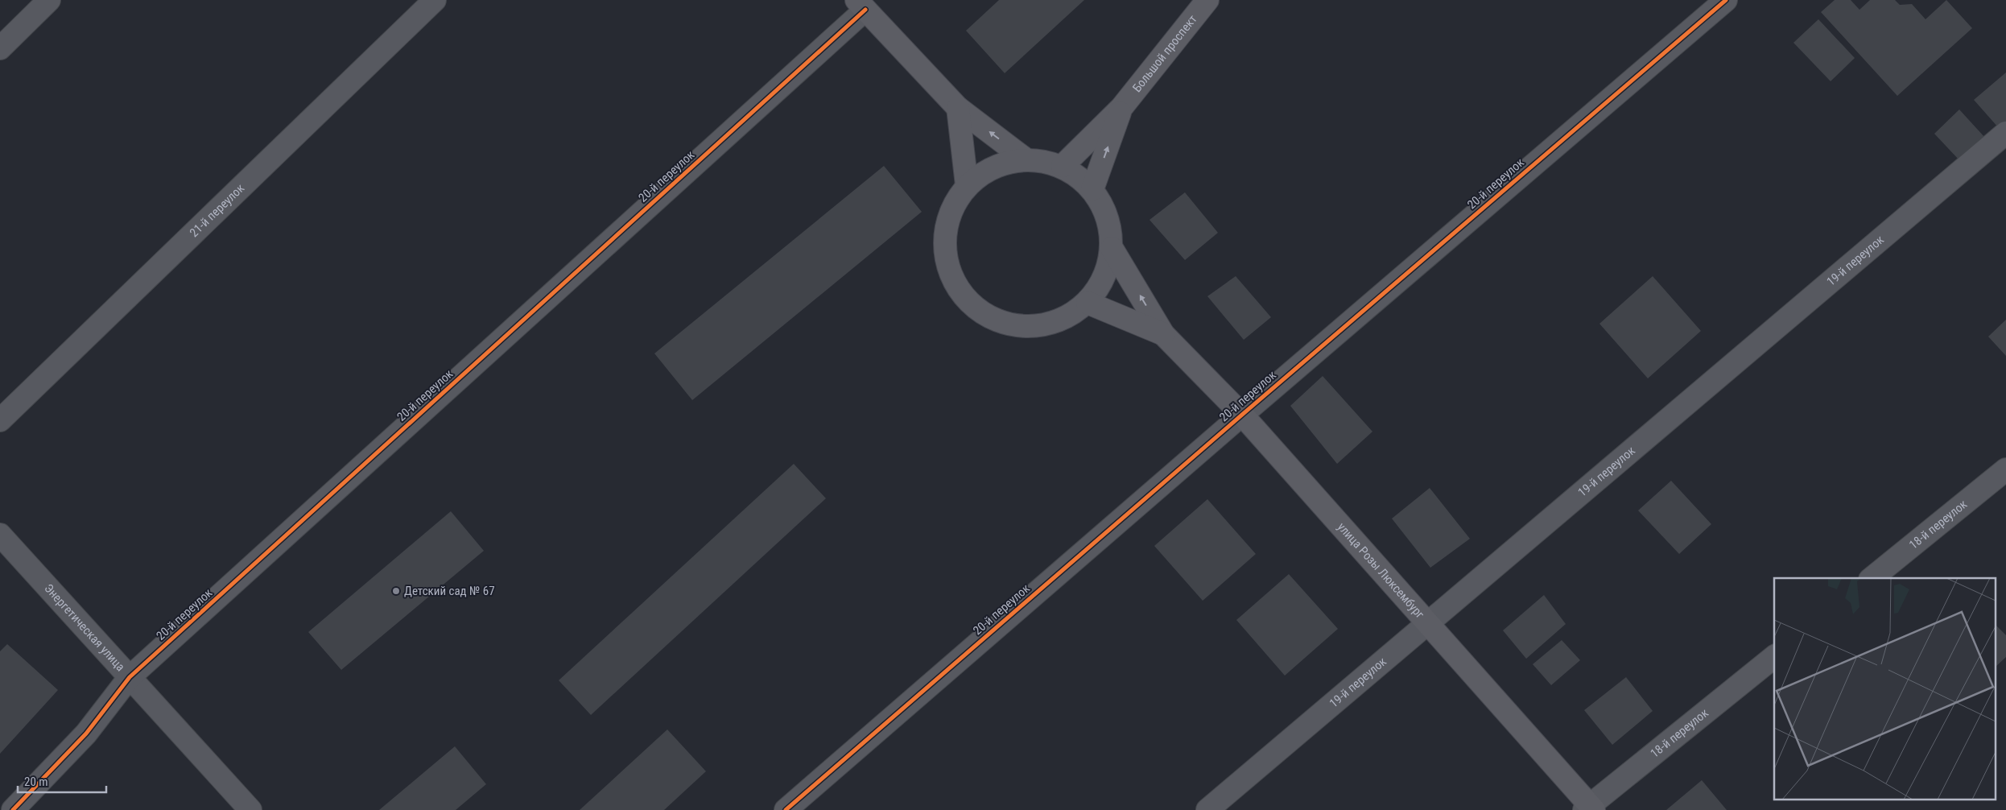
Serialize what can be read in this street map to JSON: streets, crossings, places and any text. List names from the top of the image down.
{
  "streets": {
    "street": [
      "Большой проспект",
      "20-й переулок",
      "21-й переулок",
      "19-й переулок",
      "18-й переулок",
      "улица Розы Люксембург",
      "Энергетическая улица"
    ]
  },
  "crossings": [
    ["Большой проспект", "улица Розы Люксембург"],
    ["20-й переулок", "улица Розы Люксембург"],
    ["20-й переулок", "Энергетическая улица"],
    ["19-й переулок", "улица Розы Люксембург"],
    ["18-й переулок", "улица Розы Люксембург"]
  ],
  "places": ["Детский сад № 67"],
  "scale_bar": "20 m"
}
